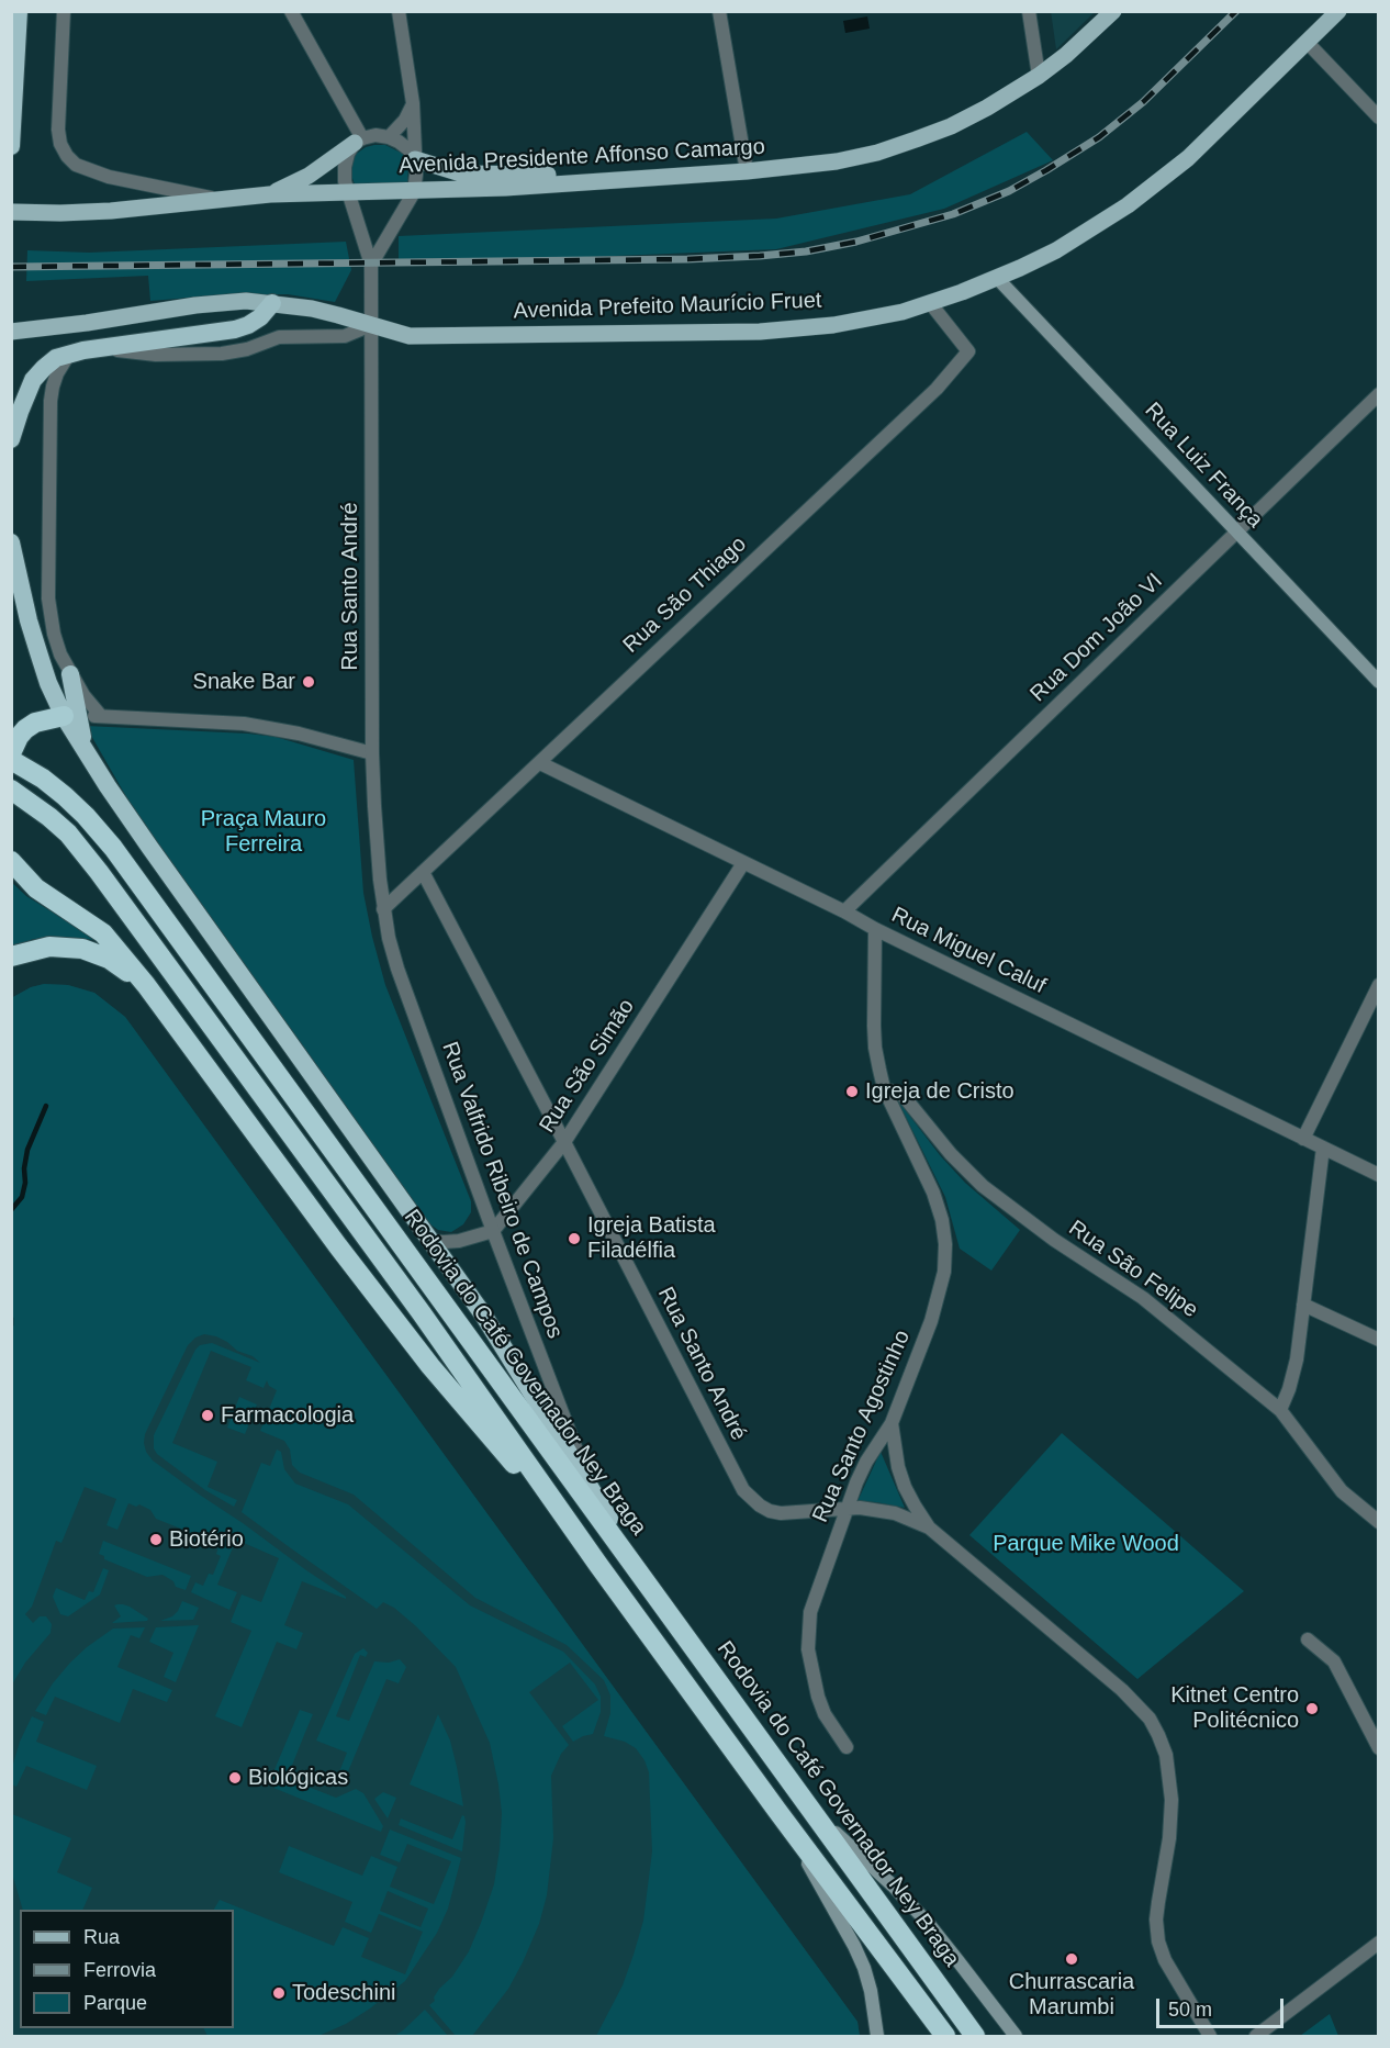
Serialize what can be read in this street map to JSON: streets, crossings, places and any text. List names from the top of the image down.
{
  "streets": {
    "highway": ["Rodovia do Café Governador Ney Braga"],
    "main road": ["Avenida Presidente Affonso Camargo", "Avenida Prefeito Maurício Fruet", "Rua Luiz França"],
    "street": [
      "Rua Santo André",
      "Rua São Thiago",
      "Rua Dom João VI",
      "Rua Miguel Caluf",
      "Rua São Simão",
      "Rua Valfrido Ribeiro de Campos",
      "Rua São Felipe",
      "Rua Santo Agostinho"
    ]
  },
  "crossings": [
    ["Avenida Presidente Affonso Camargo", "Rua Santo André"],
    ["Avenida Prefeito Maurício Fruet", "Rua Luiz França"],
    ["Avenida Prefeito Maurício Fruet", "Rua Santo André"],
    ["Avenida Prefeito Maurício Fruet", "Rua São Thiago"],
    ["Rua Luiz França", "Rua Dom João VI"],
    ["Rua Santo André", "Rua São Thiago"],
    ["Rua Santo André", "Rua São Simão"],
    ["Rua Santo André", "Rua Valfrido Ribeiro de Campos"],
    ["Rua Santo André", "Rua Santo Agostinho"],
    ["Rua São Thiago", "Rua Miguel Caluf"],
    ["Rua São Thiago", "Rua Valfrido Ribeiro de Campos"],
    ["Rua Dom João VI", "Rua Miguel Caluf"],
    ["Rua Miguel Caluf", "Rua São Simão"],
    ["Rua Miguel Caluf", "Rua Santo Agostinho"],
    ["Rua São Simão", "Rua Valfrido Ribeiro de Campos"],
    ["Rua São Felipe", "Rua Santo Agostinho"]
  ],
  "parks": ["Praça Mauro Ferreira", "Parque Mike Wood"],
  "places": [
    "Snake Bar",
    "Igreja de Cristo",
    "Igreja Batista Filadélfia",
    "Farmacologia",
    "Biotério",
    "Kitnet Centro Politécnico",
    "Biológicas",
    "Churrascaria Marumbi",
    "Todeschini"
  ],
  "legend": ["Rua", "Ferrovia", "Parque"],
  "scale_bar": "50 m"
}
